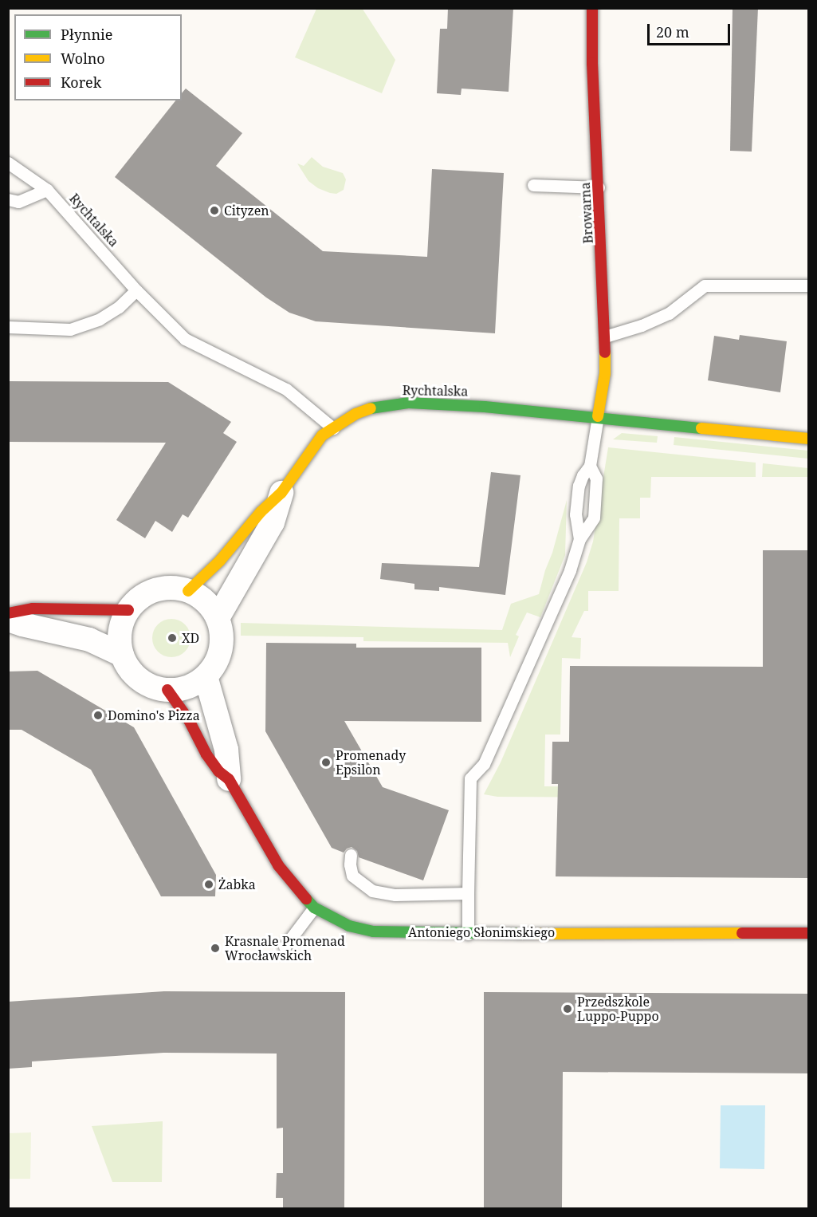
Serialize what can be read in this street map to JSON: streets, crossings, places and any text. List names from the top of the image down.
{
  "streets": {
    "street": ["Browarna", "Rychtalska", "Antoniego Słonimskiego"]
  },
  "crossings": [
    ["Browarna", "Rychtalska"]
  ],
  "places": [
    "Cityzen",
    "XD",
    "Domino's Pizza",
    "Promenady Epsilon",
    "Żabka",
    "Krasnale Promenad Wrocławskich",
    "Przedszkole Luppo-Puppo"
  ],
  "legend": ["Płynnie", "Wolno", "Korek"],
  "scale_bar": "20 m"
}
